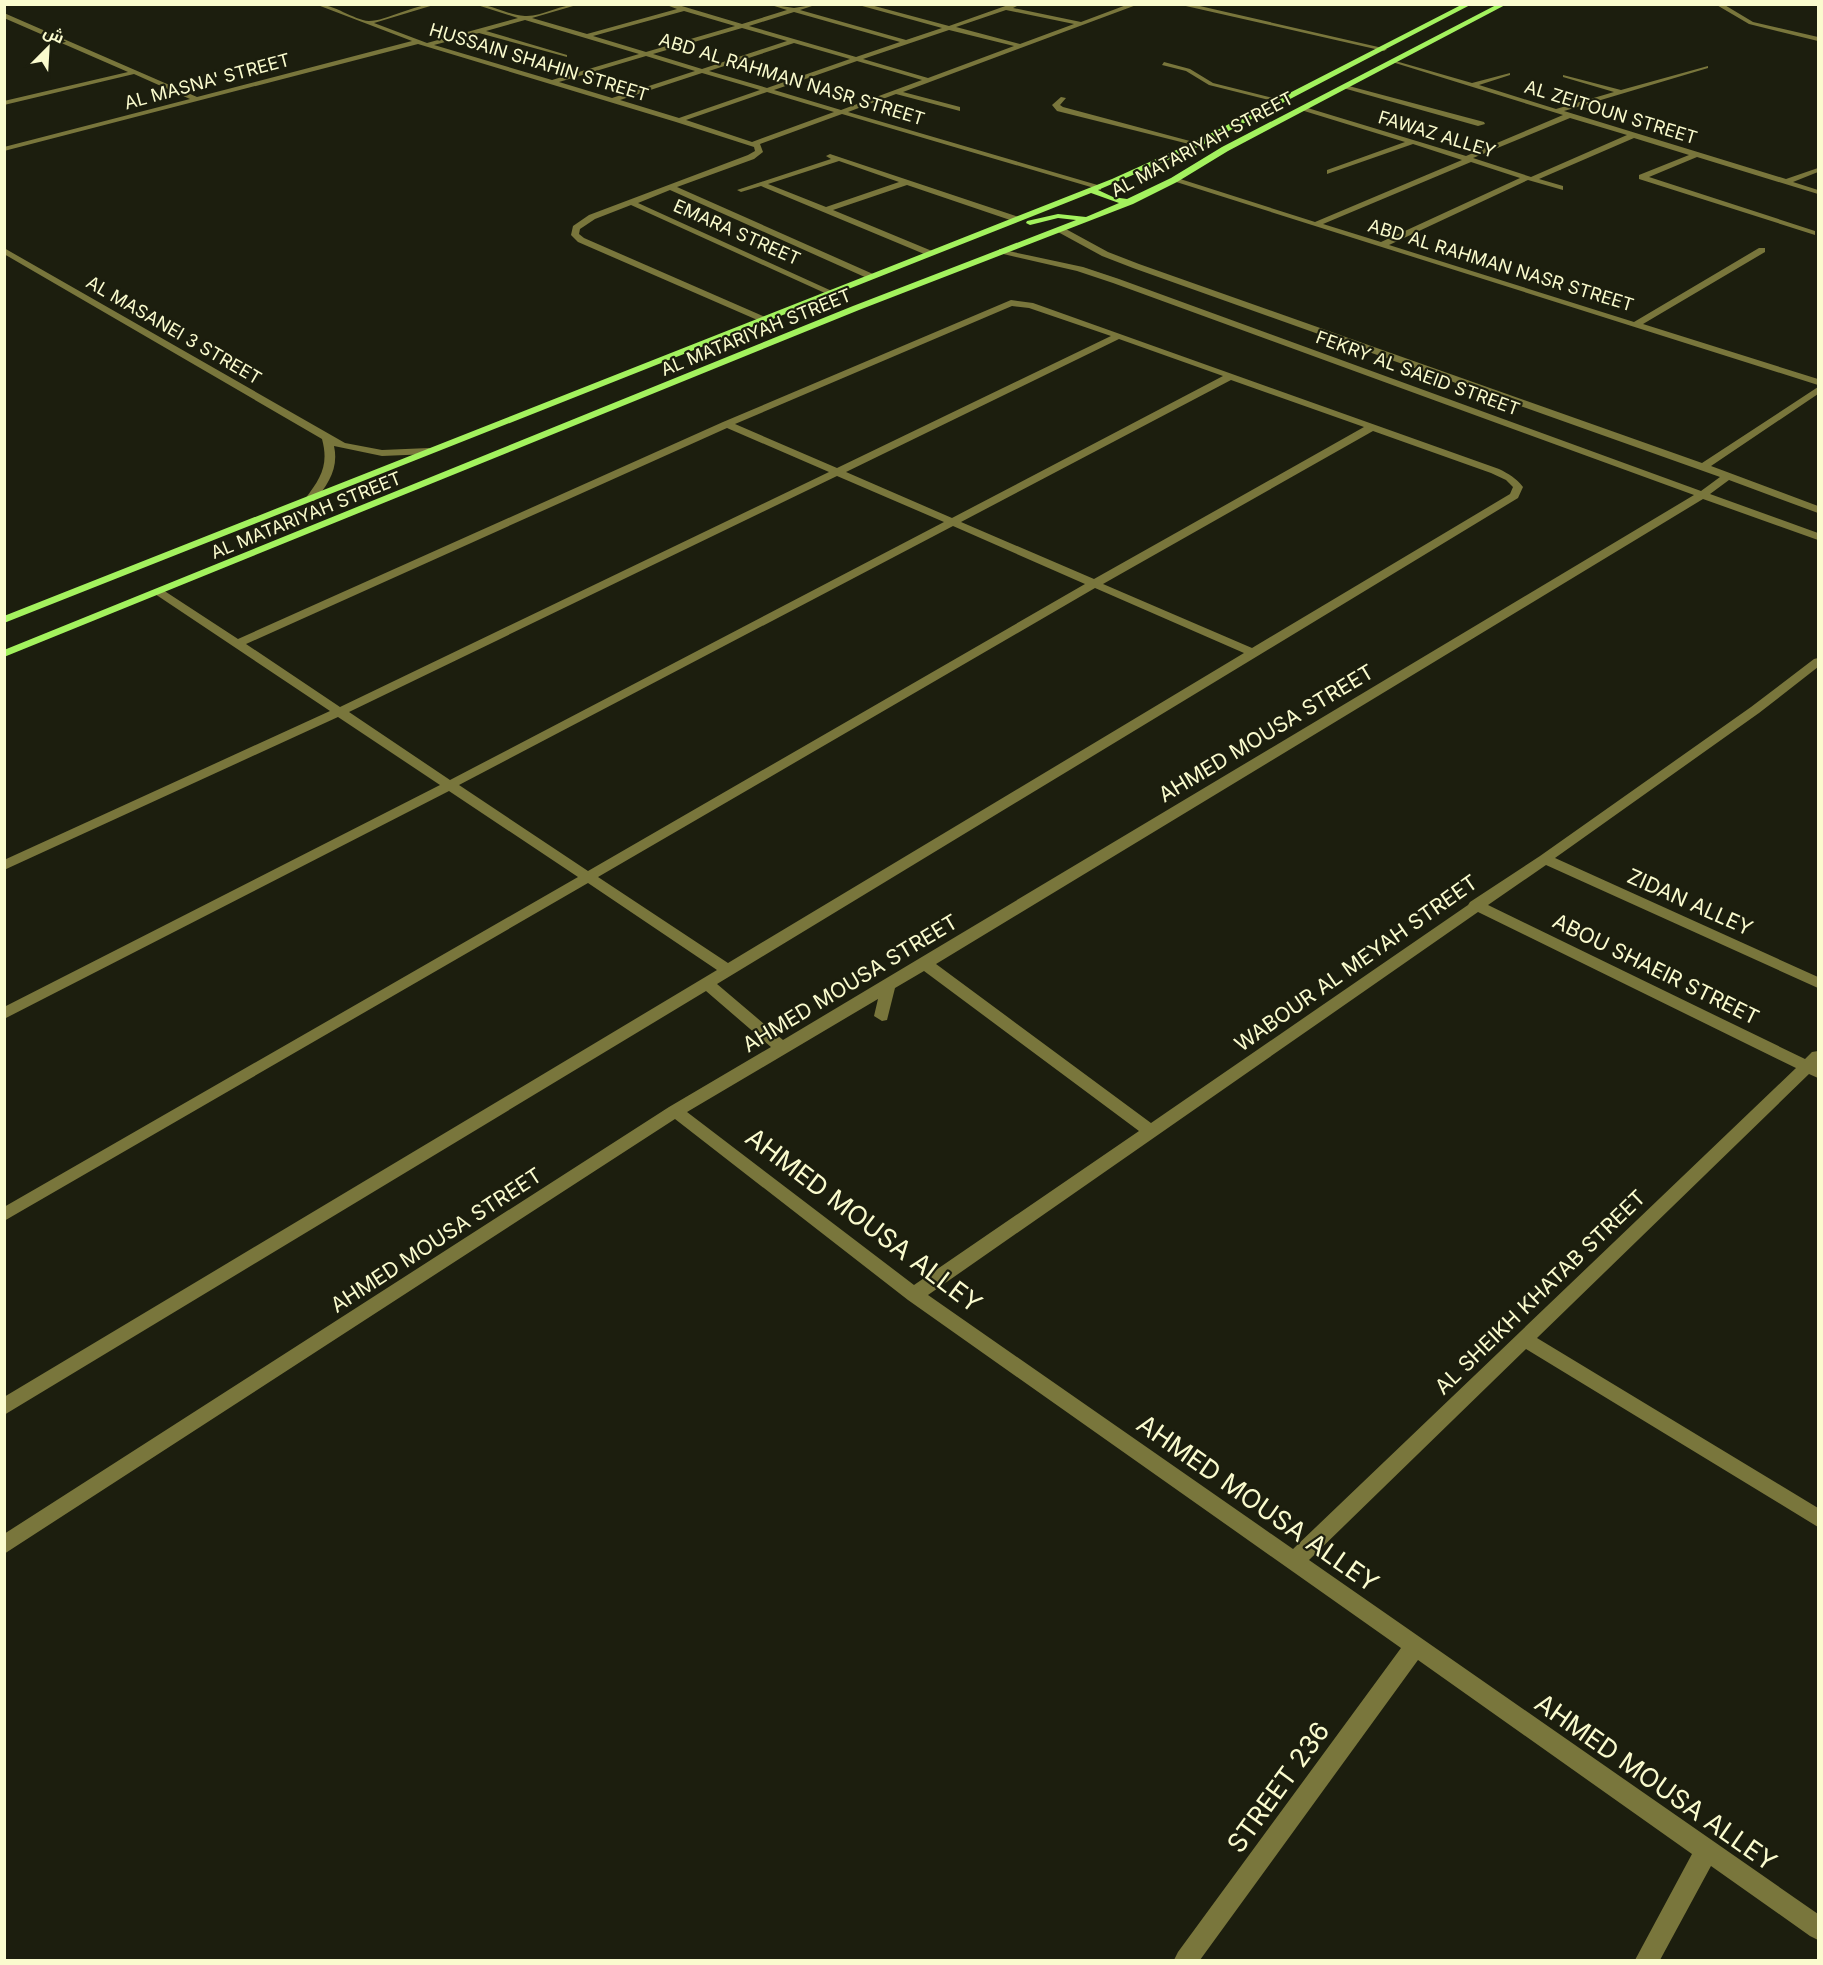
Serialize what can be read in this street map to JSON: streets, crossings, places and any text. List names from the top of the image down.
{
  "streets": {
    "main road": ["AL MATARIYAH STREET"],
    "street": [
      "HUSSAIN SHAHIN STREET",
      "ABD AL RAHMAN NASR STREET",
      "AL MASNA' STREET",
      "AL ZEITOUN STREET",
      "FAWAZ ALLEY",
      "EMARA STREET",
      "AL MASANEI 3 STREET",
      "FEKRY AL SAEID STREET",
      "AHMED MOUSA STREET",
      "ZIDAN ALLEY",
      "WABOUR AL MEYAH STREET",
      "ABOU SHAEIR STREET",
      "AHMED MOUSA ALLEY",
      "AL SHEIKH KHATAB STREET",
      "STREET 236"
    ]
  },
  "crossings": [
    ["HUSSAIN SHAHIN STREET", "AL MASNA' STREET"],
    ["ABD AL RAHMAN NASR STREET", "AL MATARIYAH STREET"],
    ["AL ZEITOUN STREET", "AL MATARIYAH STREET"],
    ["FAWAZ ALLEY", "AL MATARIYAH STREET"],
    ["AL MATARIYAH STREET", "EMARA STREET"],
    ["AL MATARIYAH STREET", "AL MASANEI 3 STREET"],
    ["AL MATARIYAH STREET", "FEKRY AL SAEID STREET"],
    ["FEKRY AL SAEID STREET", "AHMED MOUSA STREET"],
    ["AHMED MOUSA STREET", "AHMED MOUSA ALLEY"],
    ["ZIDAN ALLEY", "WABOUR AL MEYAH STREET"],
    ["WABOUR AL MEYAH STREET", "ABOU SHAEIR STREET"],
    ["WABOUR AL MEYAH STREET", "AHMED MOUSA ALLEY"],
    ["ABOU SHAEIR STREET", "AL SHEIKH KHATAB STREET"],
    ["AHMED MOUSA ALLEY", "AL SHEIKH KHATAB STREET"],
    ["AHMED MOUSA ALLEY", "STREET 236"]
  ],
  "north": "top right"
}
